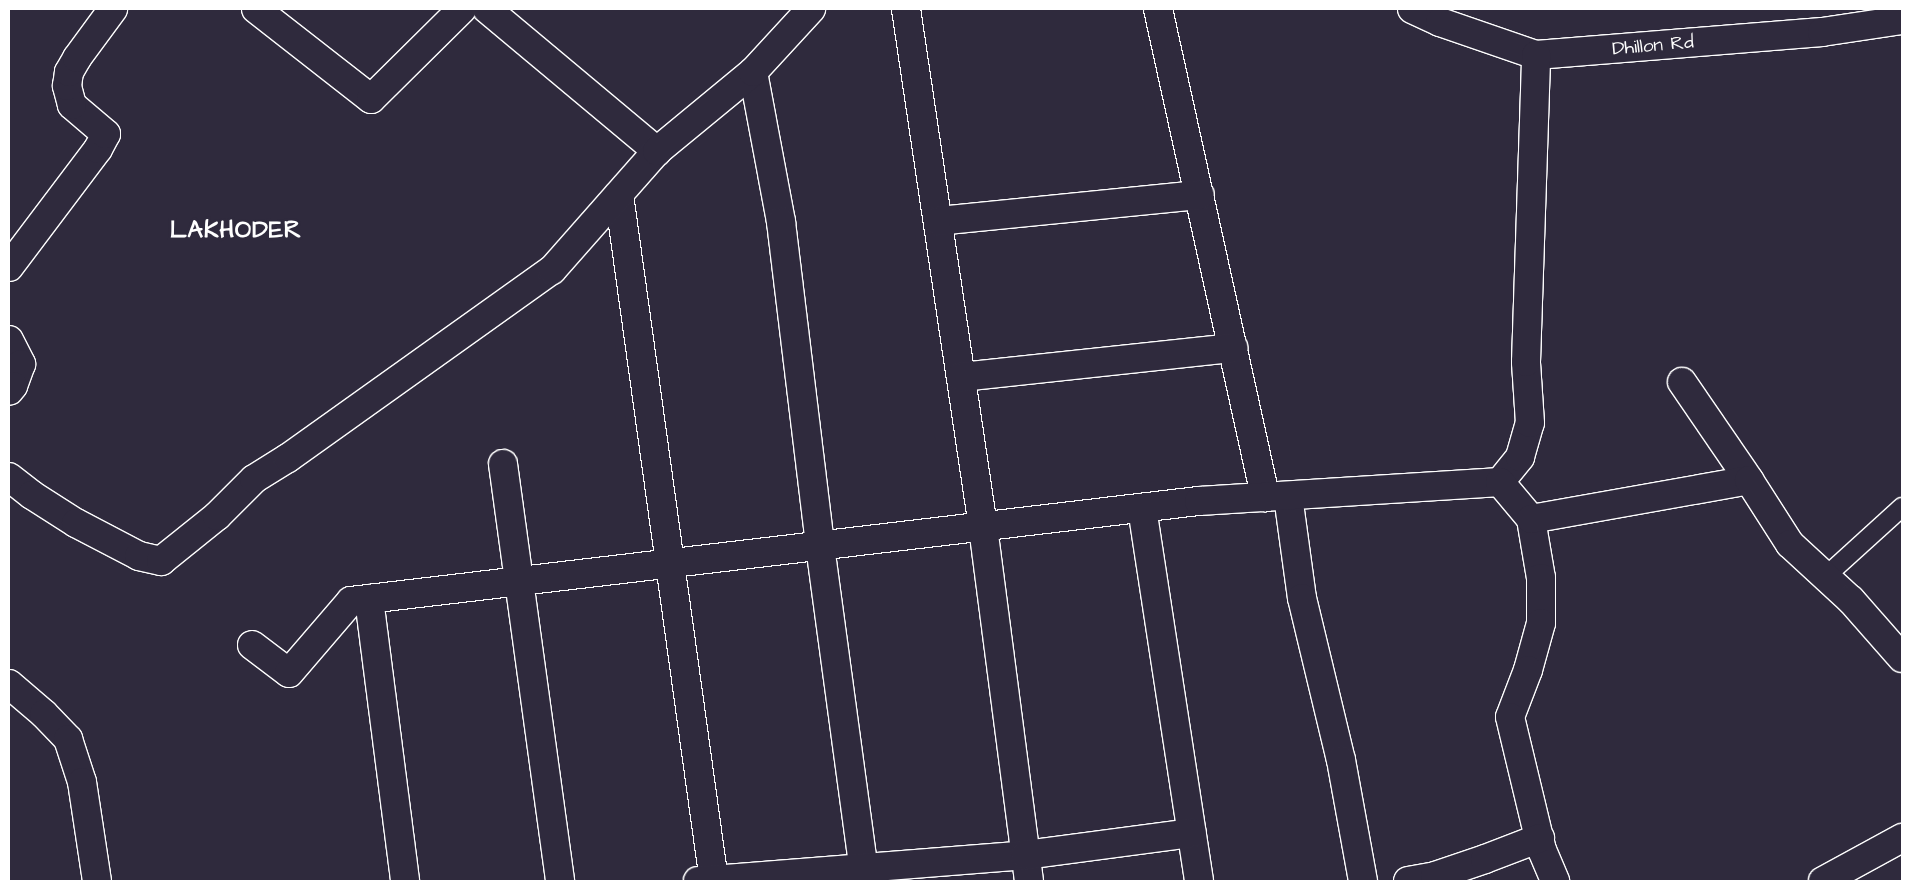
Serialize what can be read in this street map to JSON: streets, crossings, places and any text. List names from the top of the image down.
{
  "streets": {
    "street": ["Dhillon Rd"]
  },
  "districts": ["LAKHODER"]
}
